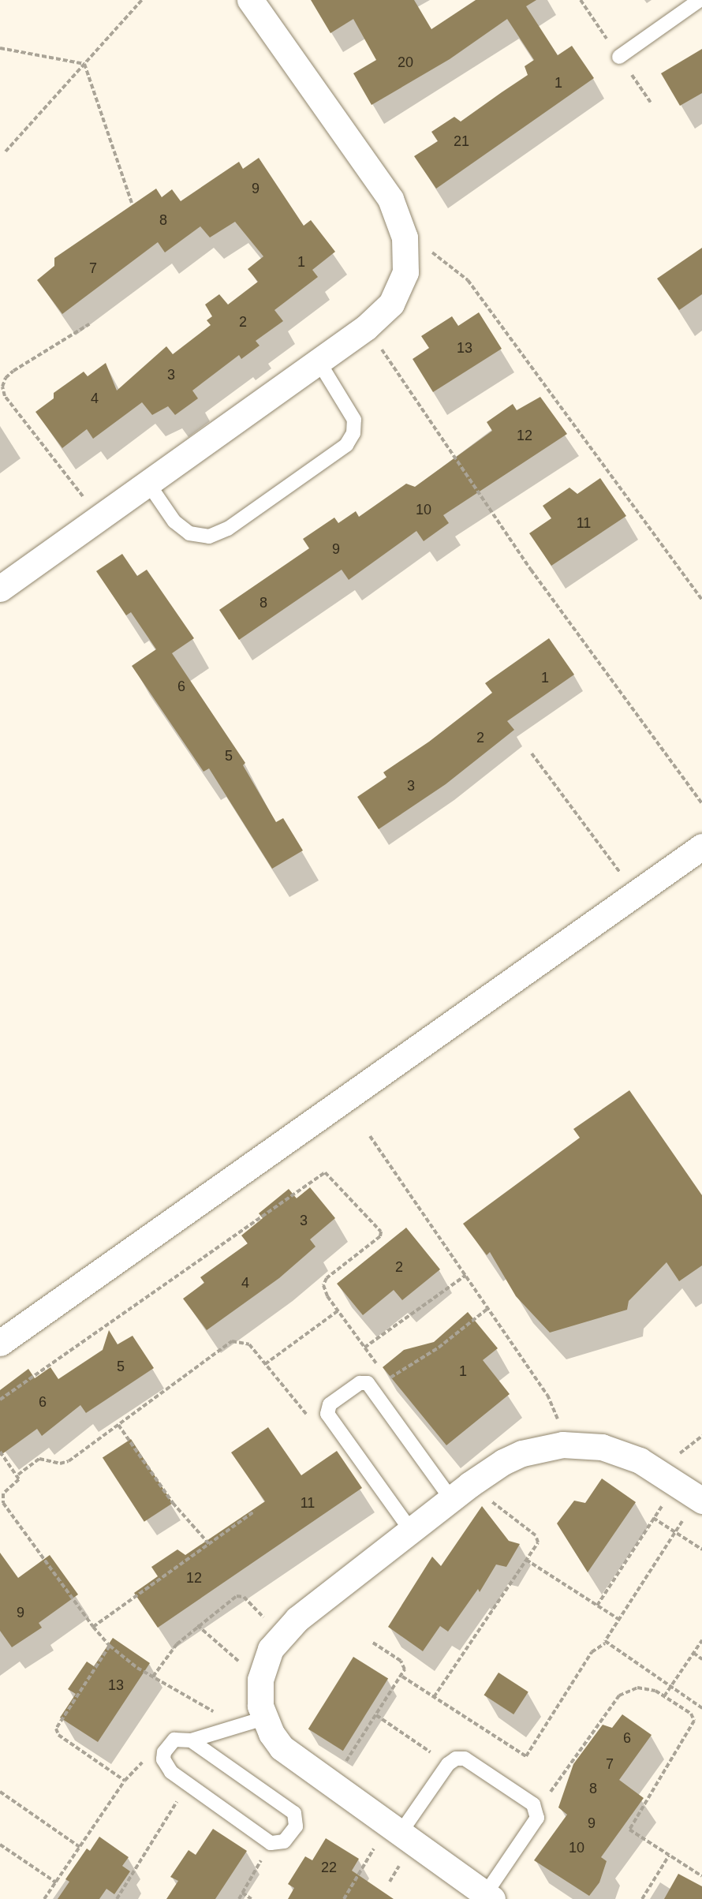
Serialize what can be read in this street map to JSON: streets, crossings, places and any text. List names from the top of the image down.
{
  "house_numbers": [
    "20",
    "1",
    "21",
    "9",
    "8",
    "1",
    "7",
    "2",
    "13",
    "3",
    "4",
    "12",
    "10",
    "11",
    "9",
    "8",
    "1",
    "6",
    "2",
    "5",
    "3",
    "3",
    "2",
    "4",
    "5",
    "1",
    "6",
    "11",
    "12",
    "9",
    "13",
    "6",
    "7",
    "8",
    "9",
    "10",
    "22"
  ]
}
